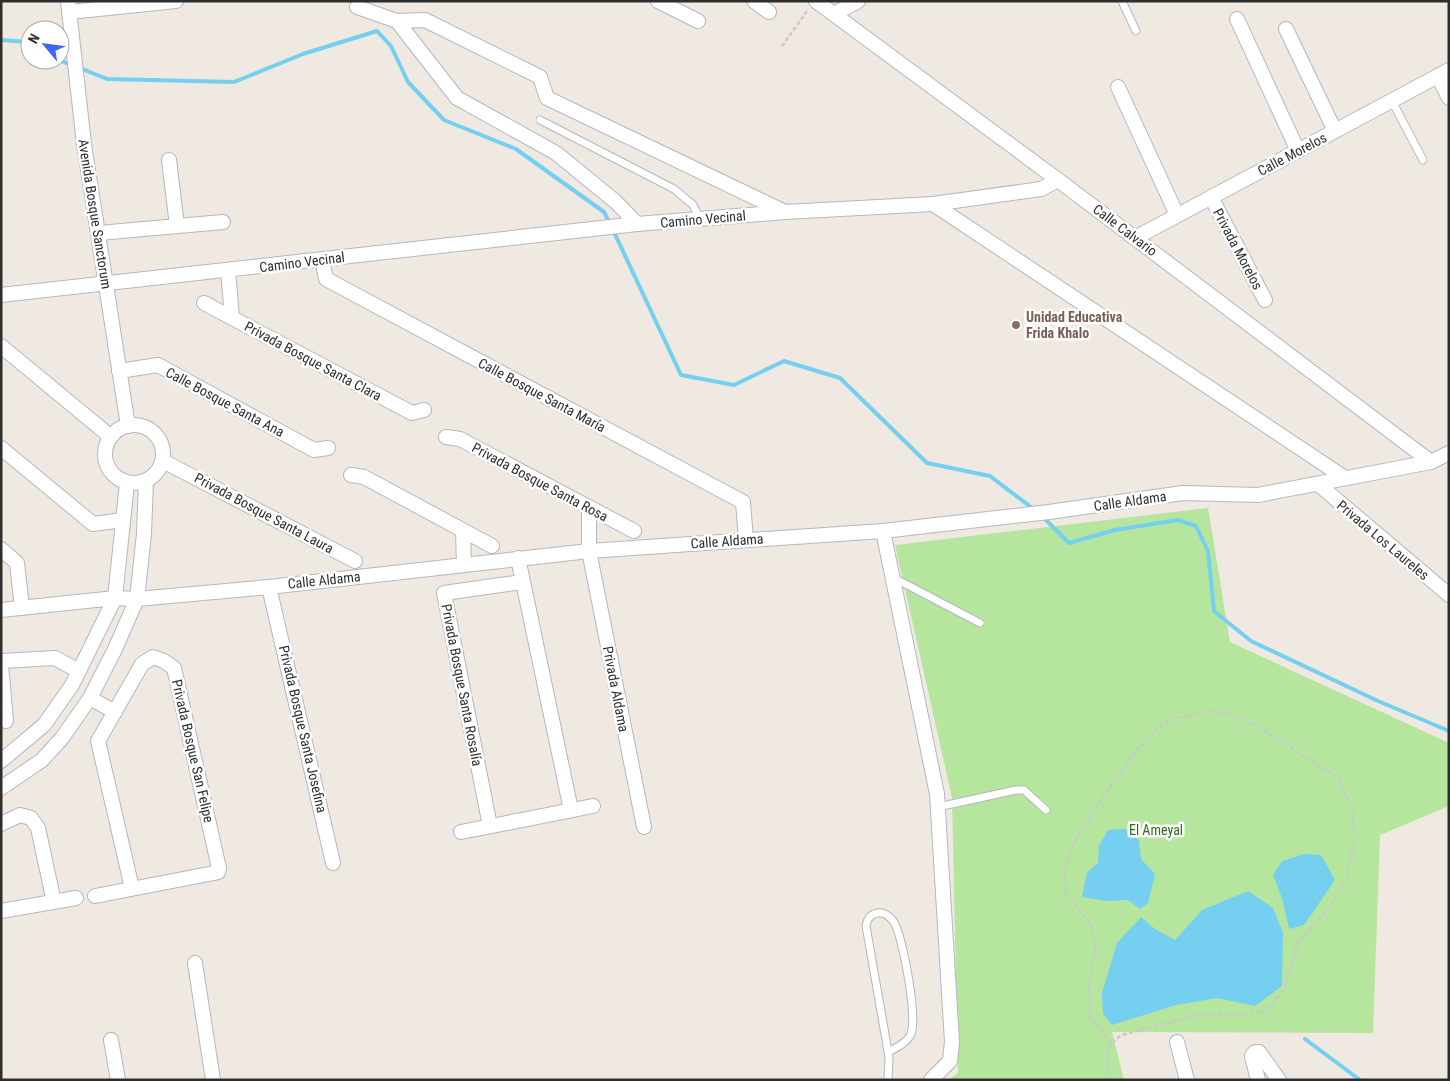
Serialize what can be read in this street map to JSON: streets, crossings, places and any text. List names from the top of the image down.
{
  "streets": {
    "street": [
      "Calle Morelos",
      "Avenida Bosque Sanctorum",
      "Camino Vecinal",
      "Calle Calvario",
      "Privada Morelos",
      "Privada Bosque Santa Clara",
      "Calle Bosque Santa María",
      "Calle Bosque Santa Ana",
      "Privada Bosque Santa Rosa",
      "Calle Aldama",
      "Privada Bosque Santa Laura",
      "Privada Los Laureles",
      "Privada Bosque Santa Rosalía",
      "Privada Aldama",
      "Privada Bosque Santa Josefina",
      "Privada Bosque San Felipe"
    ]
  },
  "crossings": [
    ["Calle Morelos", "Calle Calvario"],
    ["Calle Morelos", "Privada Morelos"],
    ["Avenida Bosque Sanctorum", "Camino Vecinal"],
    ["Avenida Bosque Sanctorum", "Calle Bosque Santa Ana"],
    ["Avenida Bosque Sanctorum", "Privada Bosque Santa Laura"],
    ["Camino Vecinal", "Calle Calvario"],
    ["Camino Vecinal", "Calle Bosque Santa María"],
    ["Calle Calvario", "Calle Aldama"],
    ["Calle Bosque Santa María", "Calle Aldama"],
    ["Privada Bosque Santa Rosa", "Privada Aldama"],
    ["Calle Aldama", "Privada Los Laureles"],
    ["Calle Aldama", "Privada Bosque Santa Rosalía"],
    ["Calle Aldama", "Privada Aldama"],
    ["Calle Aldama", "Privada Bosque Santa Josefina"]
  ],
  "parks": ["El Ameyal"],
  "places": ["Unidad Educativa Frida Khalo"],
  "north": "top left"
}
